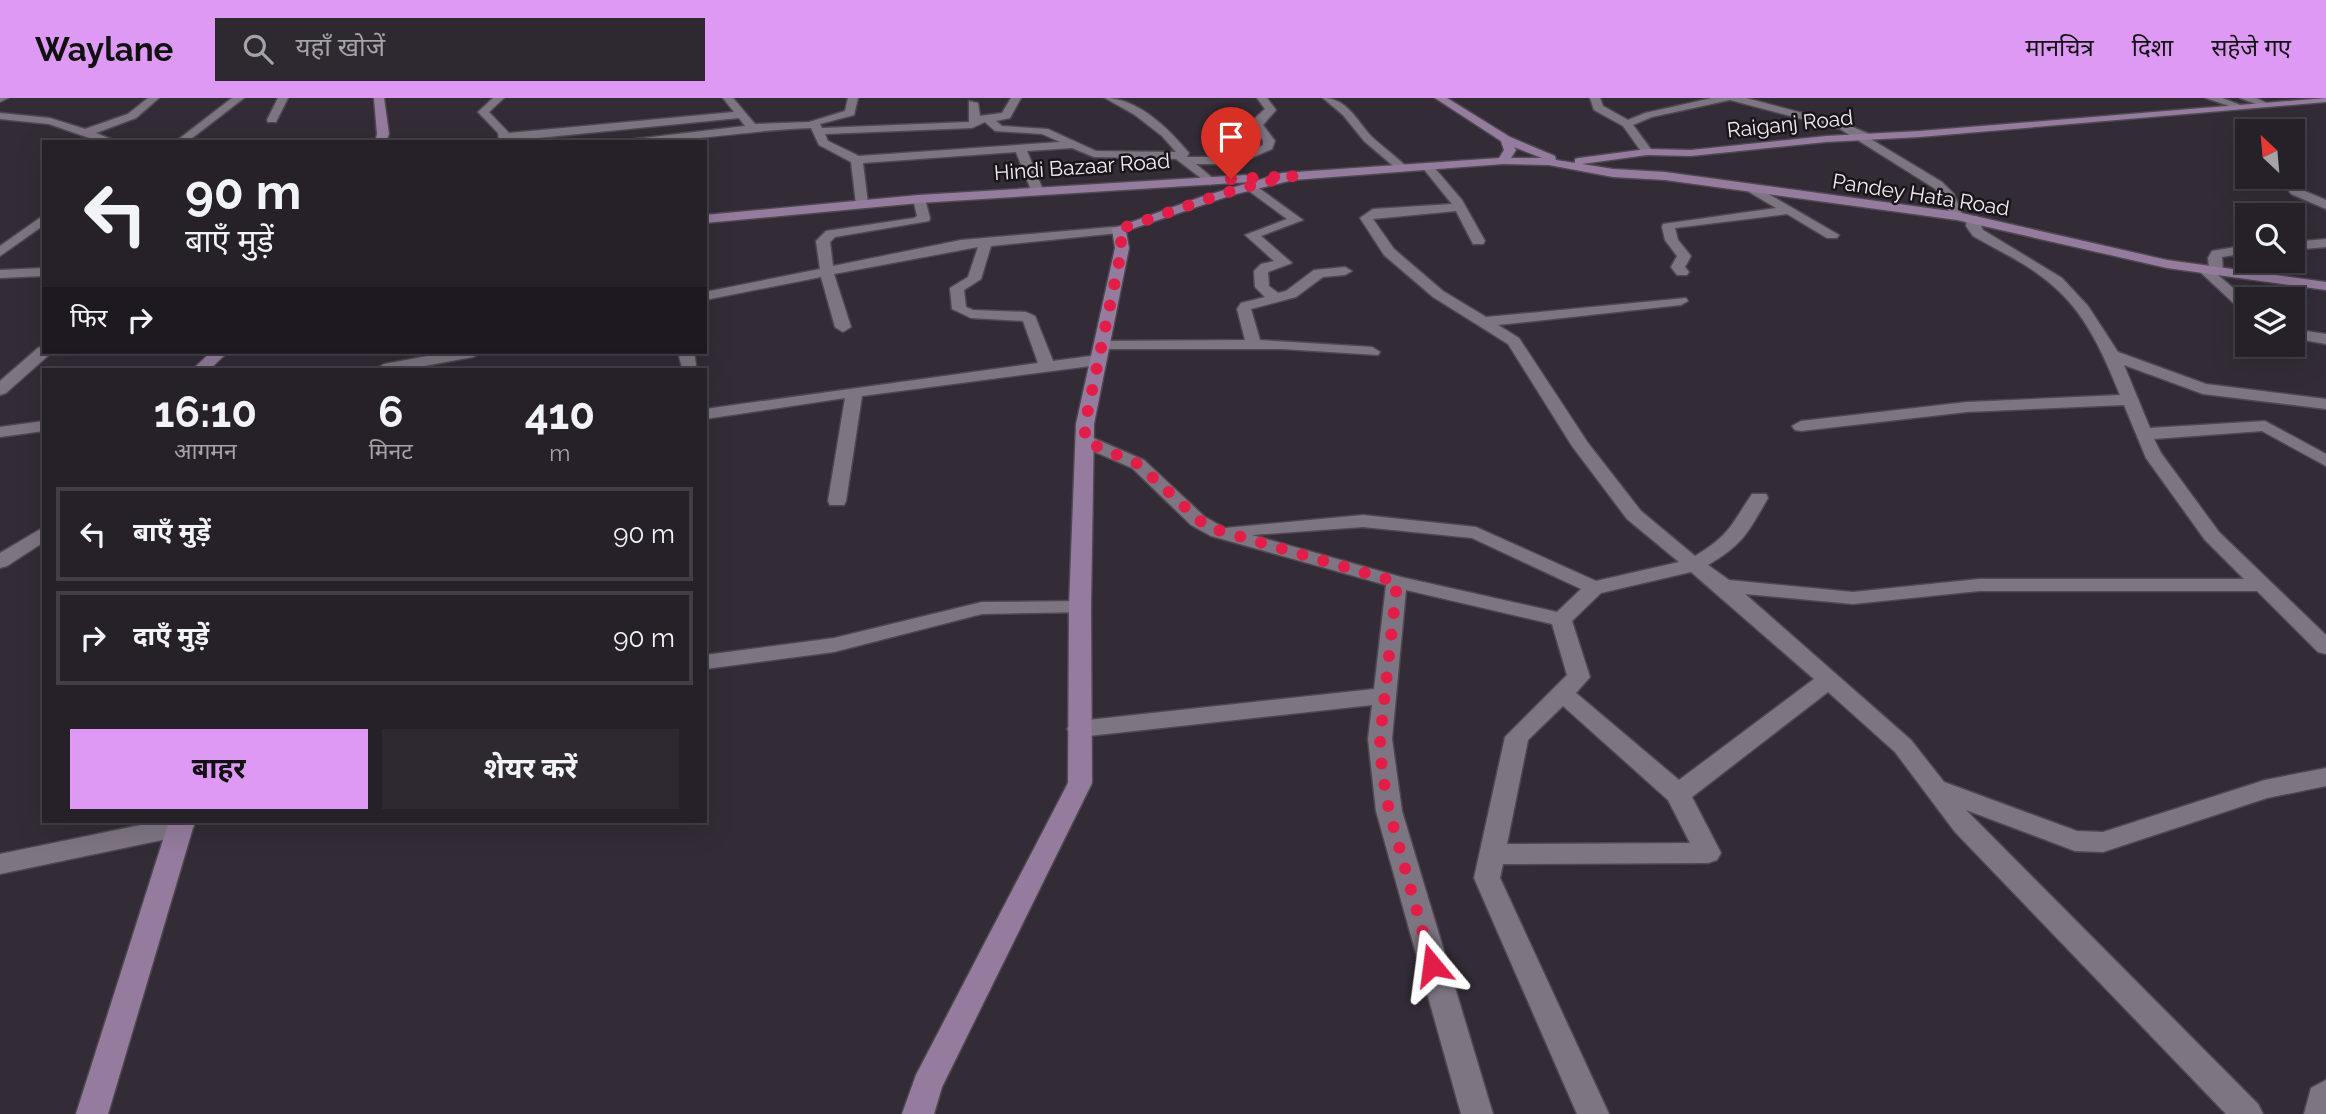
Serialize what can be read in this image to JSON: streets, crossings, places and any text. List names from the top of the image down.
{
  "streets": {
    "street": ["Raiganj Road", "Hindi Bazaar Road", "Pandey Hata Road"]
  },
  "crossings": [
    ["Raiganj Road", "Hindi Bazaar Road"],
    ["Raiganj Road", "Pandey Hata Road"],
    ["Hindi Bazaar Road", "Pandey Hata Road"]
  ],
  "north": "top left",
  "page": {
    "header": "Waylane",
    "search": "यहाँ खोजें",
    "nav": ["मानचित्र", "दिशा", "सहेजे गए"],
    "turn": ["90 m", "बाएँ मुड़ें"],
    "then": "फिर",
    "eta": [
      "16:10",
      "आगमन",
      "6",
      "मिनट",
      "410",
      "m"
    ],
    "list": [
      {
        "name": "बाएँ मुड़ें",
        "value": "90 m"
      },
      {
        "name": "दाएँ मुड़ें",
        "value": "90 m"
      }
    ],
    "buttons": ["बाहर", "शेयर करें"]
  }
}
